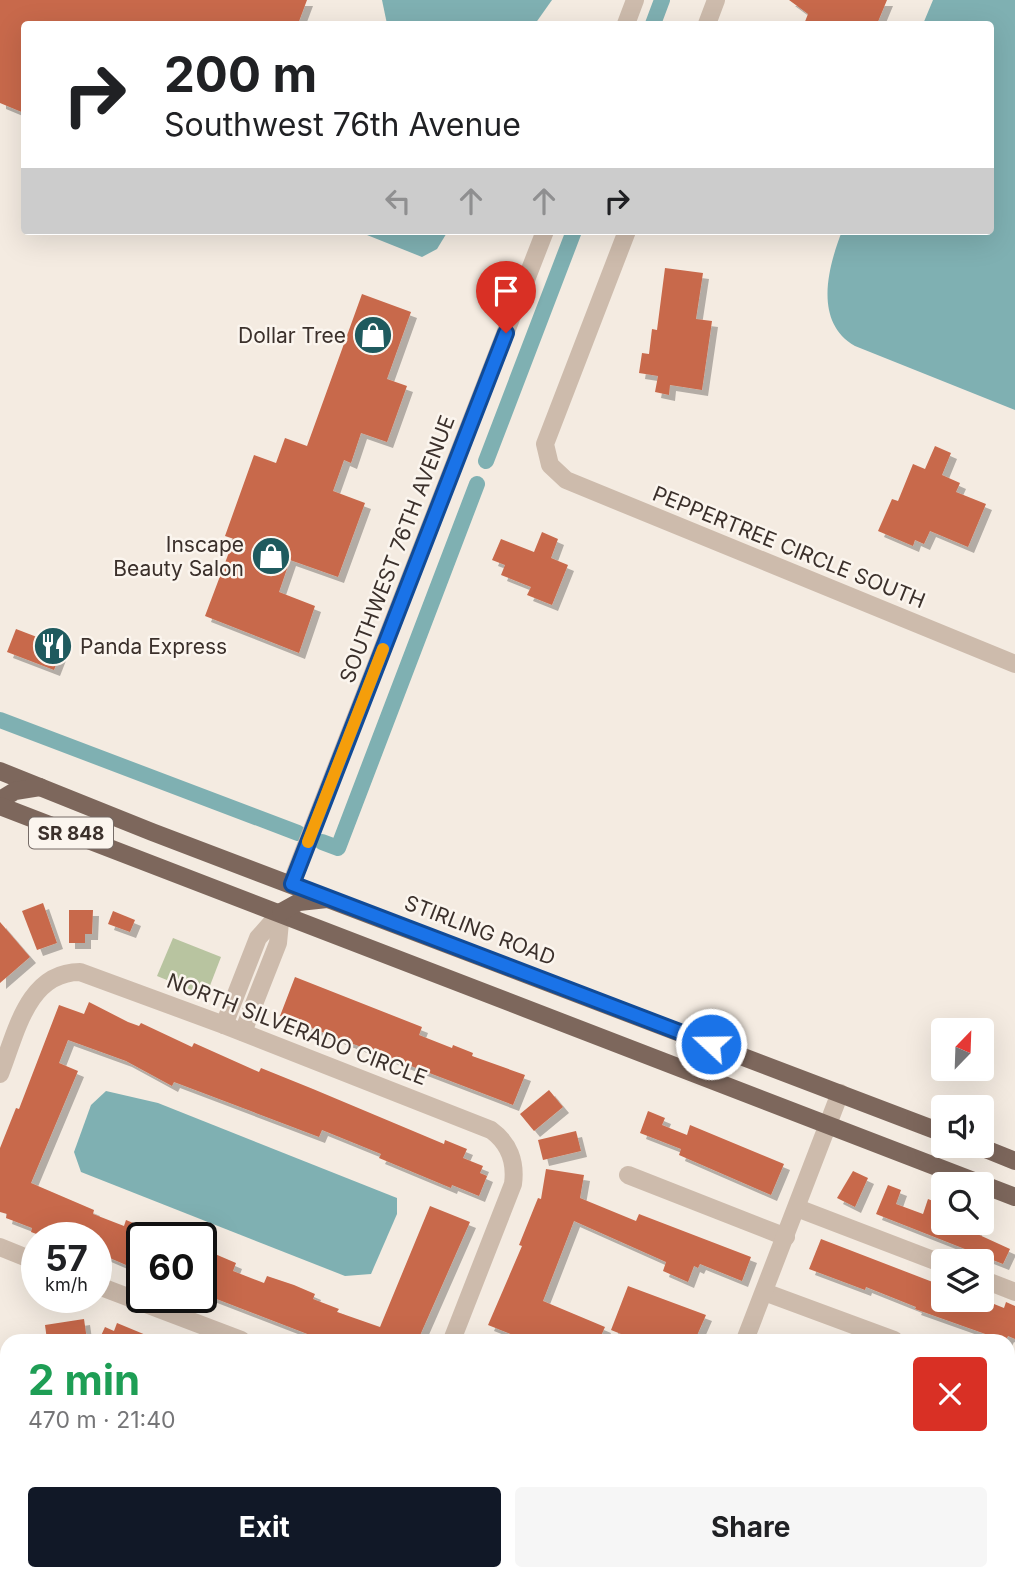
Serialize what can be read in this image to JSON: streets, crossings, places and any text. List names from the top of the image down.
{
  "streets": {
    "main road": ["SR 848", "STIRLING ROAD"],
    "street": ["PEPPERTREE CIRCLE SOUTH", "SOUTHWEST 76TH AVENUE", "NORTH SILVERADO CIRCLE"]
  },
  "crossings": [
    ["SOUTHWEST 76TH AVENUE", "STIRLING ROAD"]
  ],
  "places": {
    "shop": ["Dollar Tree", "Inscape Beauty Salon"],
    "restaurant": ["Panda Express"]
  },
  "north": "top right",
  "page": {
    "turn": ["200 m", "Southwest 76th Avenue"],
    "speed": "57 km/h",
    "limit": "60",
    "heading": ["2 min", "470 m · 21:40"],
    "buttons": ["Exit", "Share"]
  }
}
